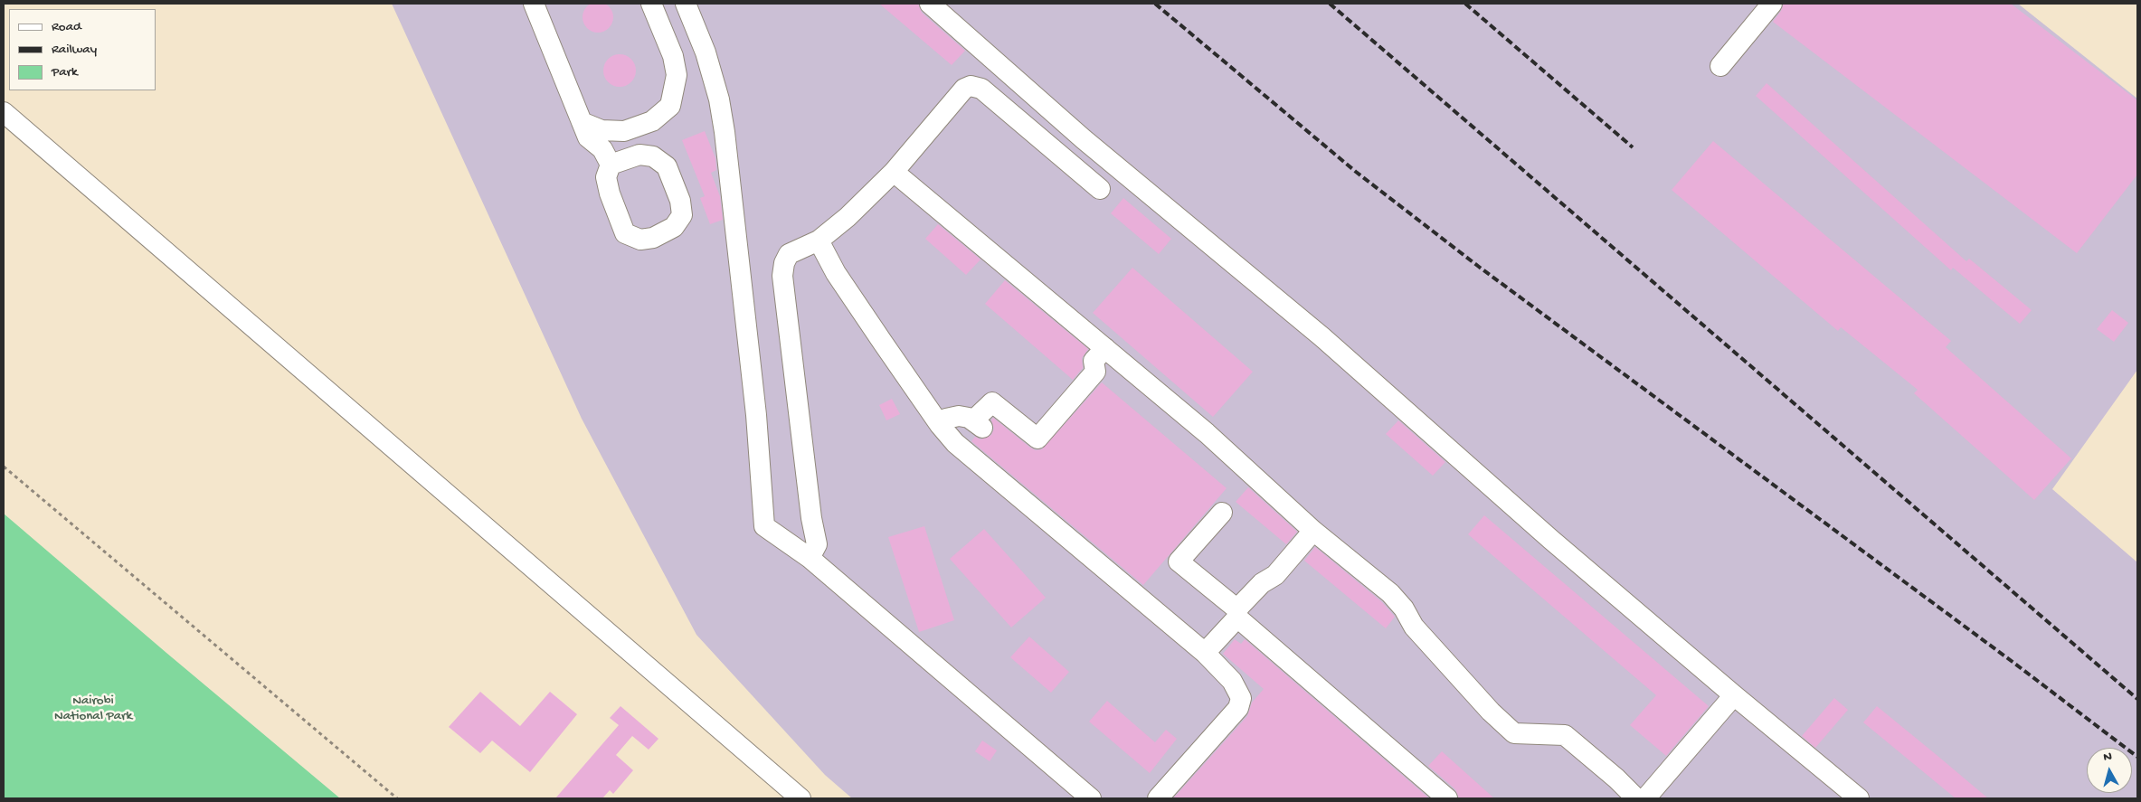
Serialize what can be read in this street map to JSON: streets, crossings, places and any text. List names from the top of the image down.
{
  "parks": ["Nairobi National Park"],
  "legend": ["Road", "Railway", "Park"],
  "north": "top"
}
